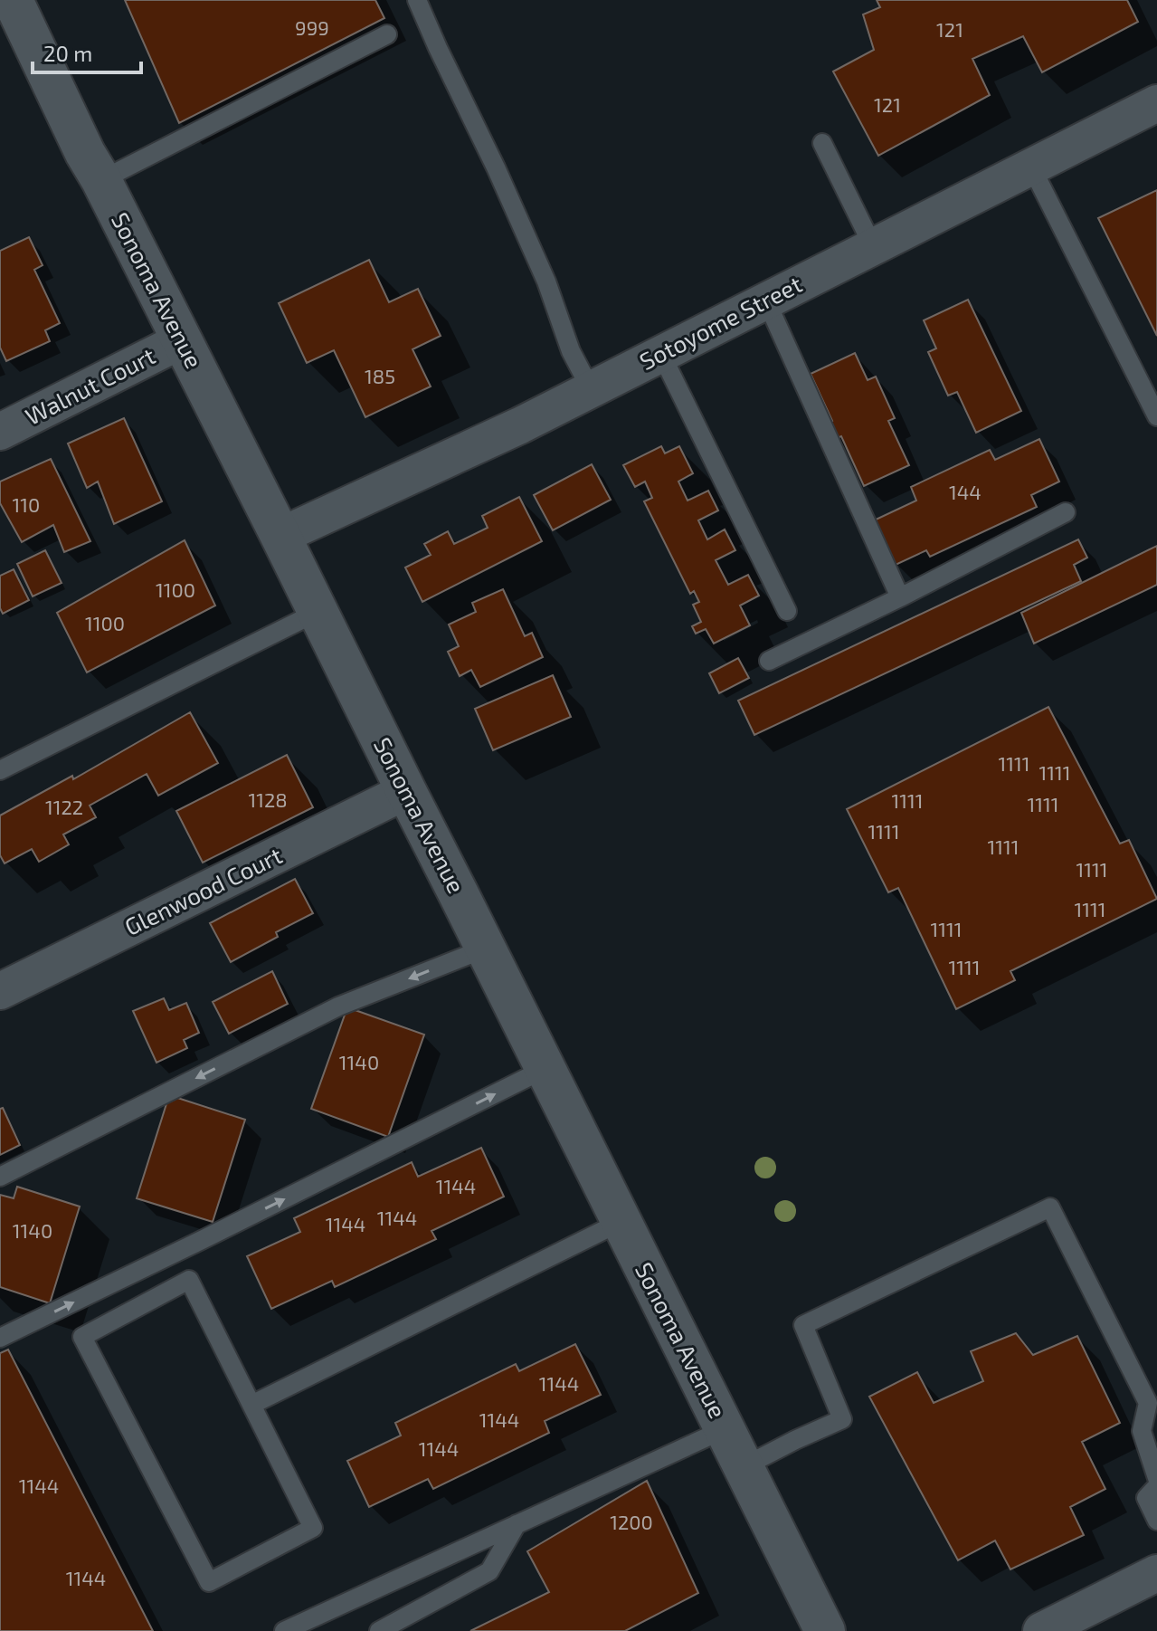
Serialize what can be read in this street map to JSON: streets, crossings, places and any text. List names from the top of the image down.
{
  "streets": {
    "street": [
      "Sonoma Avenue",
      "Sotoyome Street",
      "Walnut Court",
      "Glenwood Court"
    ]
  },
  "crossings": [
    ["Sonoma Avenue", "Sotoyome Street"],
    ["Sonoma Avenue", "Walnut Court"],
    ["Sonoma Avenue", "Glenwood Court"]
  ],
  "house_numbers": [
    "999",
    "121",
    "121",
    "185",
    "144",
    "110",
    "1100",
    "1100",
    "1111",
    "1111",
    "1128",
    "1111",
    "1111",
    "1122",
    "1111",
    "1111",
    "1111",
    "1111",
    "1111",
    "1111",
    "1140",
    "1144",
    "1144",
    "1144",
    "1140",
    "1144",
    "1144",
    "1144",
    "1144",
    "1200",
    "1144"
  ],
  "scale_bar": "20 m"
}
